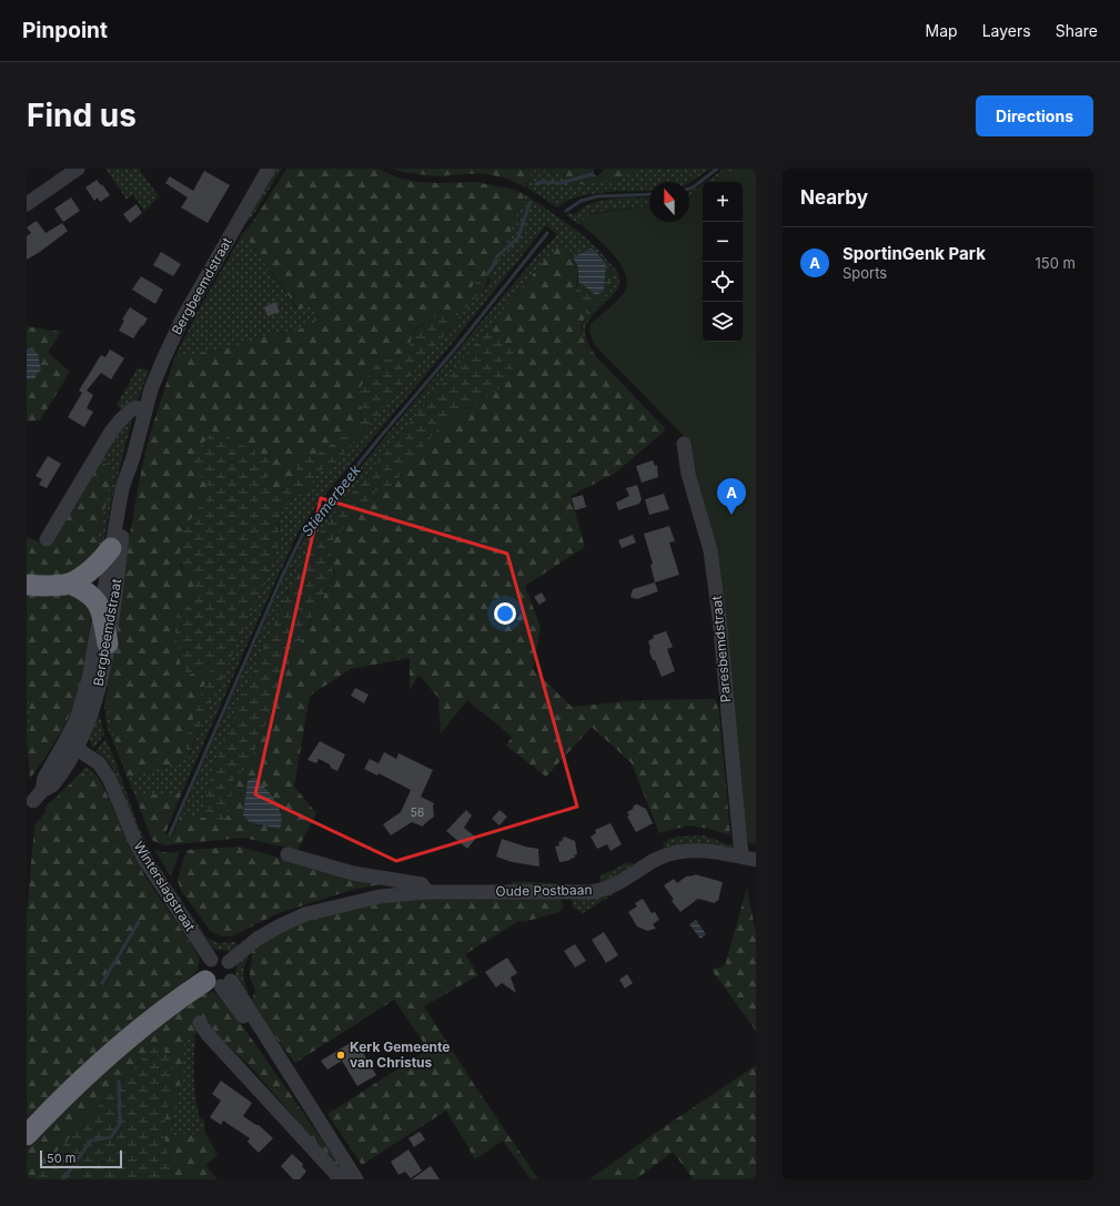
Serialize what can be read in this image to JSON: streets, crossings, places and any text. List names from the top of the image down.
{
  "streets": {
    "street": [
      "Bergbeemdstraat",
      "Paresbemdstraat",
      "Winterslagstraat",
      "Oude Postbaan"
    ]
  },
  "crossings": [
    ["Bergbeemdstraat", "Winterslagstraat"],
    ["Paresbemdstraat", "Oude Postbaan"],
    ["Winterslagstraat", "Oude Postbaan"]
  ],
  "water": ["Stiemerbeek"],
  "places": ["Kerk Gemeente van Christus"],
  "house_numbers": ["56"],
  "scale_bar": "50 m",
  "north": "top",
  "page": {
    "header": "Pinpoint",
    "nav": ["Map", "Layers", "Share"],
    "buttons": "Directions",
    "title": "Find us",
    "heading": "Nearby",
    "map_buttons": ["+", "−"],
    "list": [
      {
        "mark": "A",
        "name": "SportinGenk Park",
        "note": "Sports",
        "value": "150 m"
      }
    ],
    "pins": "A",
    "scale": "50 m"
  }
}
